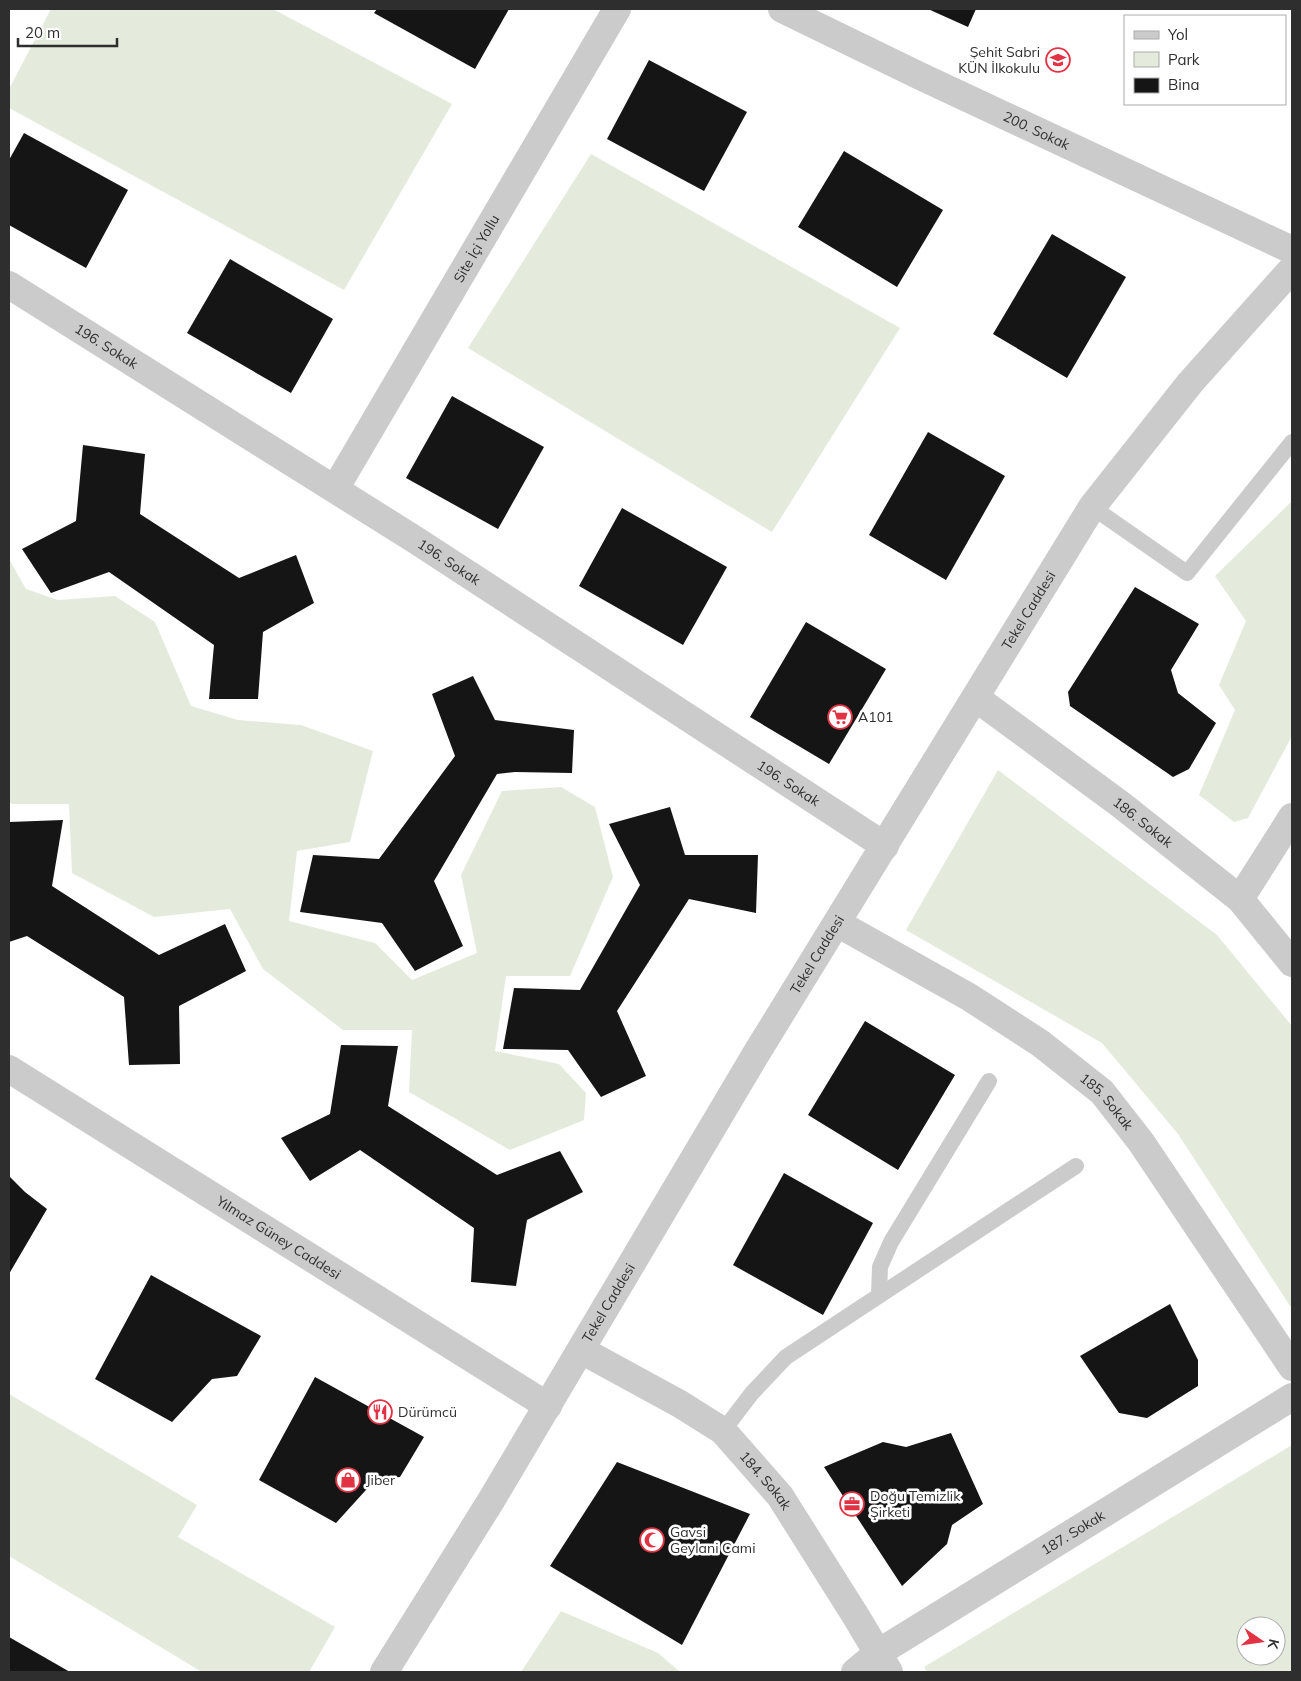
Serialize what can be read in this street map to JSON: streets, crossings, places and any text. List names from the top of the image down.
{
  "streets": {
    "street": [
      "200. Sokak",
      "Site İçi Yollu",
      "196. Sokak",
      "Tekel Caddesi",
      "186. Sokak",
      "185. Sokak",
      "Yılmaz Güney Caddesi",
      "184. Sokak",
      "187. Sokak"
    ]
  },
  "crossings": [
    ["Site İçi Yollu", "196. Sokak"],
    ["196. Sokak", "Tekel Caddesi"],
    ["Tekel Caddesi", "186. Sokak"],
    ["Tekel Caddesi", "185. Sokak"],
    ["Tekel Caddesi", "Yılmaz Güney Caddesi"],
    ["Tekel Caddesi", "184. Sokak"],
    ["184. Sokak", "187. Sokak"]
  ],
  "places": {
    "school or university": ["Şehit Sabri KÜN İlkokulu"],
    "supermarket": ["A101"],
    "restaurant": ["Dürümcü"],
    "shop": ["Jiber"],
    "office": ["Doğu Temizlik Şirketi"],
    "mosque": ["Gavsi Geylani Cami"]
  },
  "legend": ["Yol", "Park", "Bina"],
  "scale_bar": "20 m",
  "north": "right"
}
